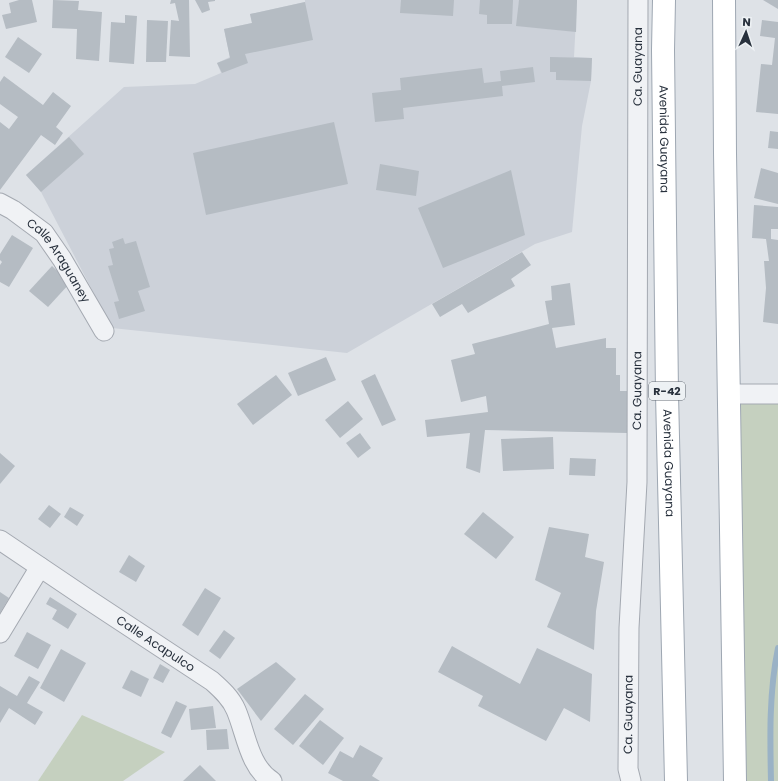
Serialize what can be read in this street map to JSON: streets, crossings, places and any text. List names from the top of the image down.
{
  "streets": {
    "main road": ["Avenida Guayana", "R-42"],
    "street": ["Ca. Guayana", "Calle Araguaney", "Calle Acapulco"]
  },
  "north": "top"
}
